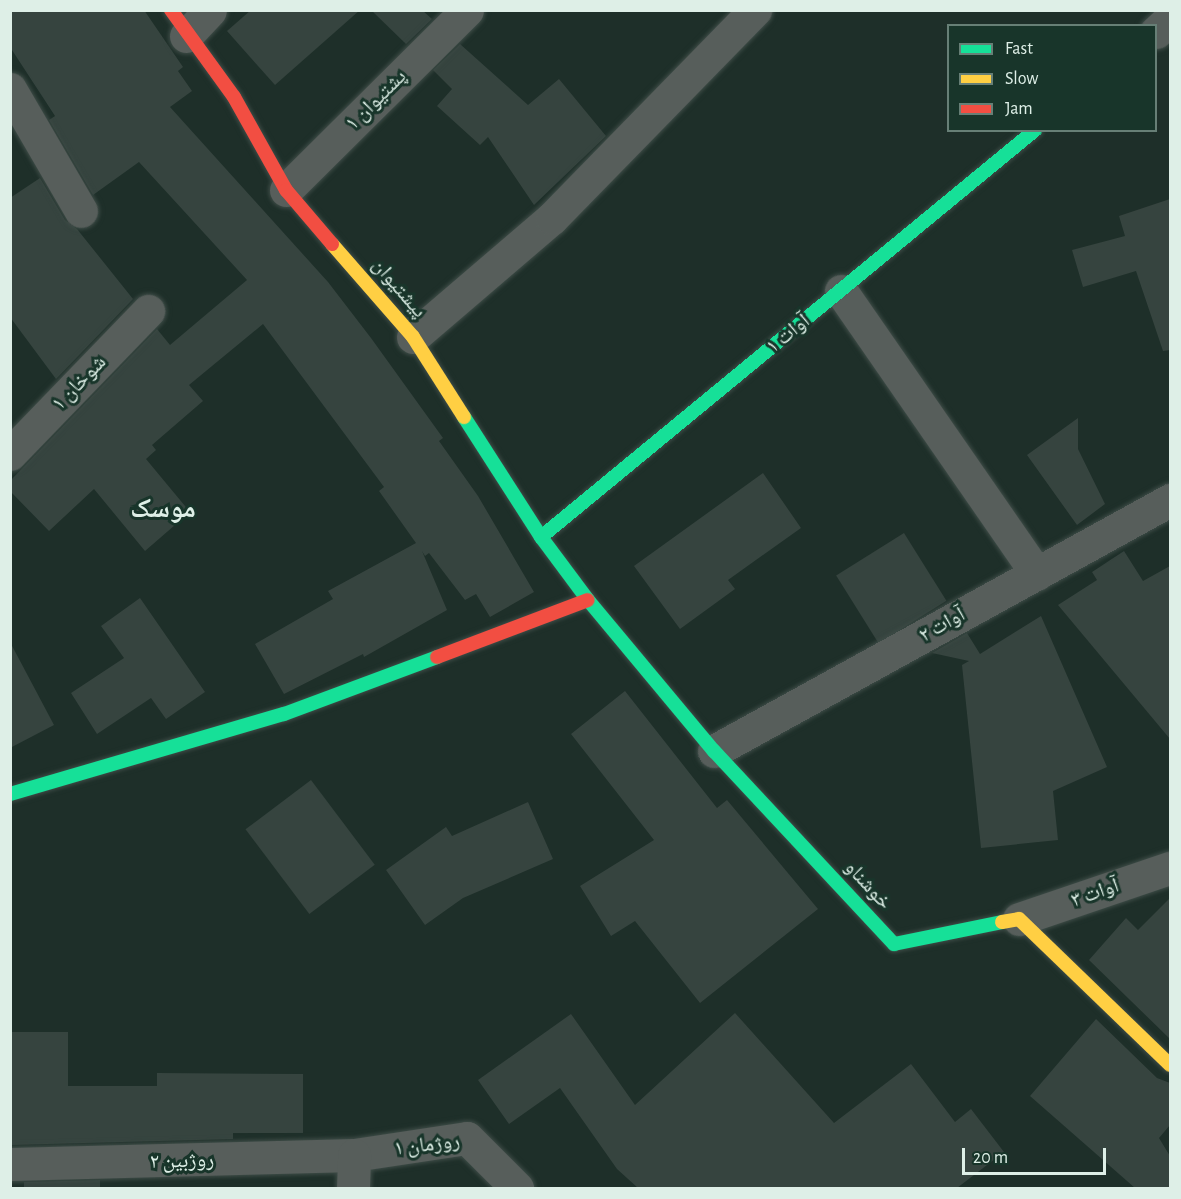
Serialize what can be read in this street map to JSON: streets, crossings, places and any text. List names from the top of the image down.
{
  "streets": {
    "street": [
      "پشتیوان ۱",
      "پیشتیوان",
      "آوات ۱",
      "شوخان ۱",
      "آوات ۲",
      "خوشناو",
      "آوات ۳",
      "روژمان ۱",
      "روژبین ۲"
    ]
  },
  "crossings": [
    ["پشتیوان ۱", "پیشتیوان"],
    ["پیشتیوان", "آوات ۱"],
    ["پیشتیوان", "خوشناو"],
    ["آوات ۲", "خوشناو"],
    ["خوشناو", "آوات ۳"],
    ["روژمان ۱", "روژبین ۲"]
  ],
  "districts": ["موسک"],
  "legend": ["Fast", "Slow", "Jam"],
  "scale_bar": "20 m"
}
